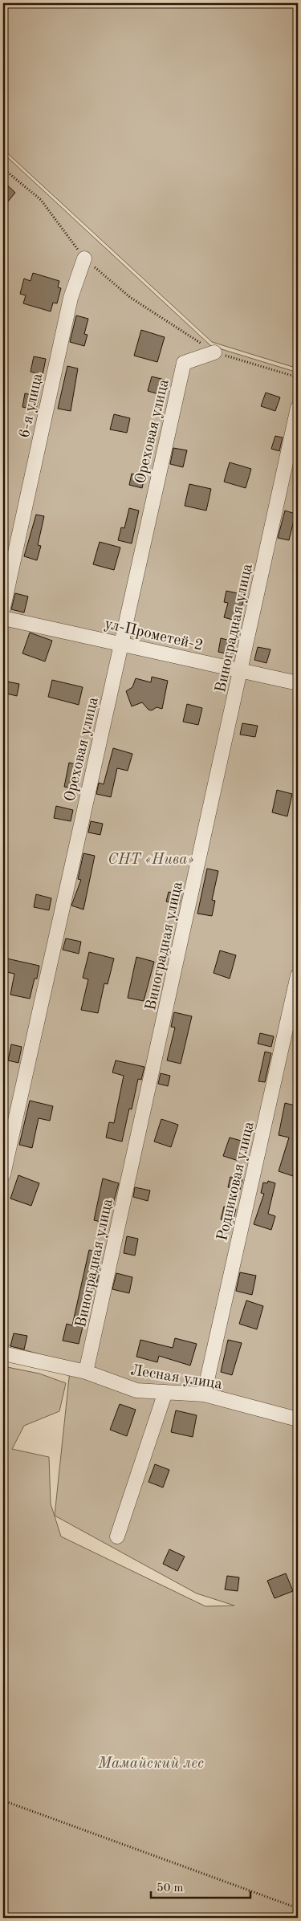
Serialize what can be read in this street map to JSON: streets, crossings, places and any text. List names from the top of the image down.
{
  "streets": {
    "street": [
      "6-я улица",
      "Ореховая улица",
      "Виноградная улица",
      "ул-Прометей-2",
      "Родниковая улица",
      "Лесная улица"
    ]
  },
  "crossings": [
    ["Ореховая улица", "ул-Прометей-2"],
    ["Виноградная улица", "ул-Прометей-2"],
    ["Виноградная улица", "Лесная улица"],
    ["Родниковая улица", "Лесная улица"]
  ],
  "parks": ["СНТ «Нива»", "Мамайский лес"],
  "scale_bar": "50 m"
}
